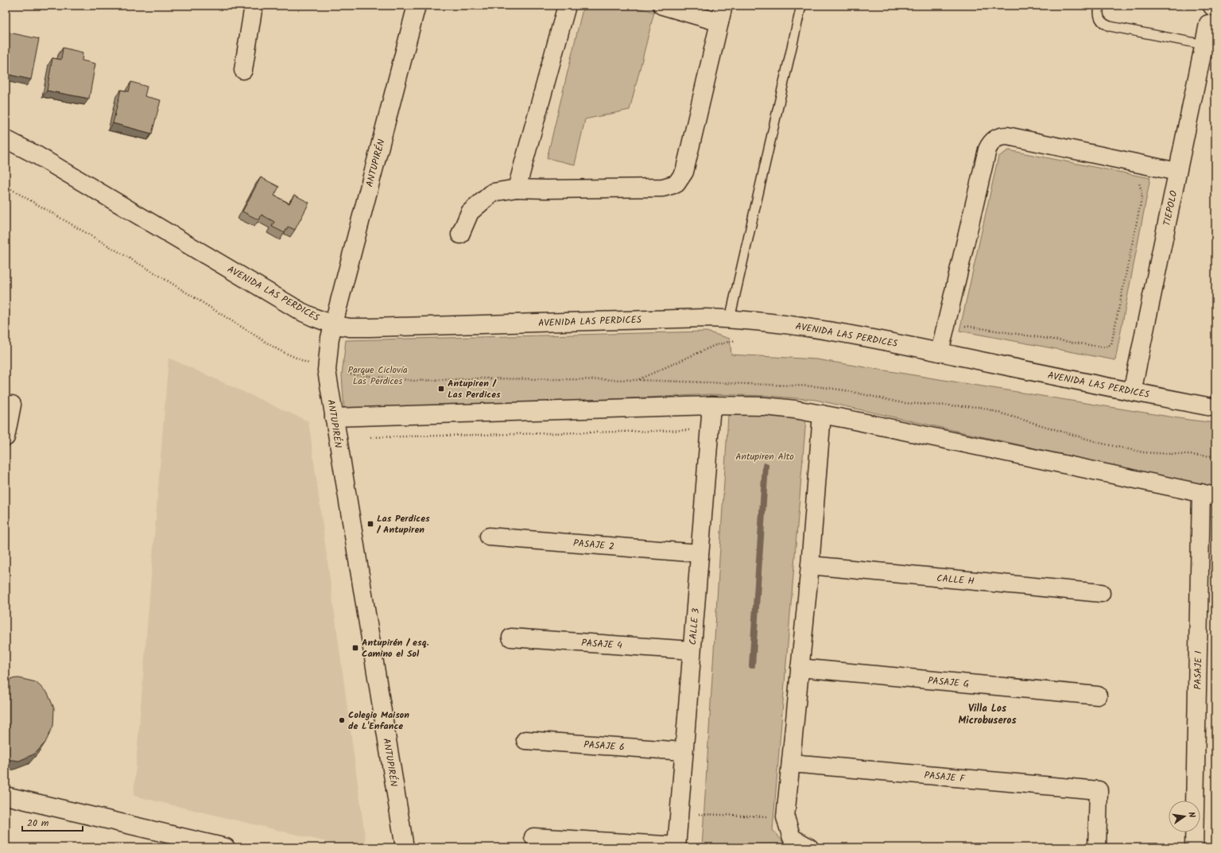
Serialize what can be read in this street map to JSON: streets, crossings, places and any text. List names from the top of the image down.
{
  "streets": {
    "street": [
      "ANTUPIRÉN",
      "TIEPOLO",
      "AVENIDA LAS PERDICES",
      "PASAJE 2",
      "CALLE H",
      "CALLE 3",
      "PASAJE 4",
      "PASAJE I",
      "PASAJE G",
      "PASAJE 6",
      "PASAJE F"
    ]
  },
  "crossings": [
    ["ANTUPIRÉN", "AVENIDA LAS PERDICES"],
    ["TIEPOLO", "AVENIDA LAS PERDICES"],
    ["PASAJE 2", "CALLE 3"],
    ["CALLE 3", "PASAJE 4"],
    ["CALLE 3", "PASAJE 6"]
  ],
  "districts": ["Villa Los Microbuseros"],
  "parks": ["Parque Ciclovía Las Perdices", "Antupiren Alto"],
  "places": {
    "transit": ["Antupiren / Las Perdices", "Las Perdices / Antupiren", "Antupirén / esq. Camino el Sol"],
    "other": ["Colegio Maison de L'Enfance"]
  },
  "scale_bar": "20 m",
  "north": "right"
}
